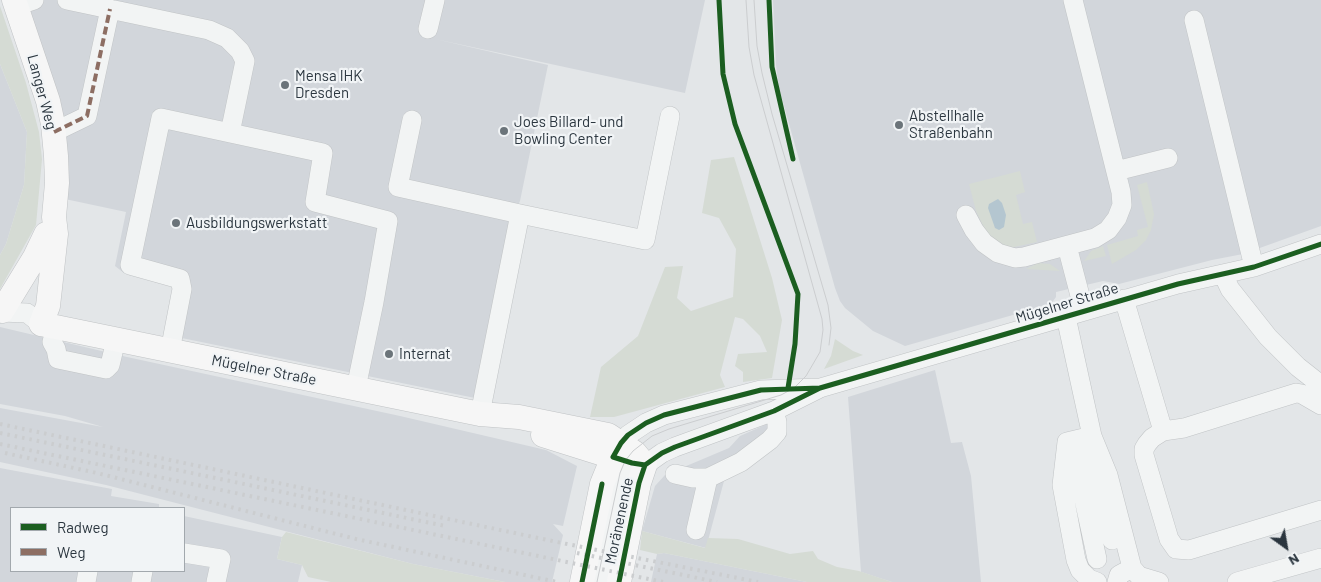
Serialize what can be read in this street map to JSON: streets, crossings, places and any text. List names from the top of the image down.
{
  "streets": {
    "main road": ["Langer Weg", "Mügelner Straße", "Moränenende"]
  },
  "crossings": [
    ["Langer Weg", "Mügelner Straße"],
    ["Mügelner Straße", "Moränenende"]
  ],
  "places": [
    "Mensa IHK Dresden",
    "Abstellhalle Straßenbahn",
    "Joes Billard- und Bowling Center",
    "Ausbildungswerkstatt",
    "Internat"
  ],
  "legend": ["Radweg", "Weg"],
  "north": "bottom right"
}
